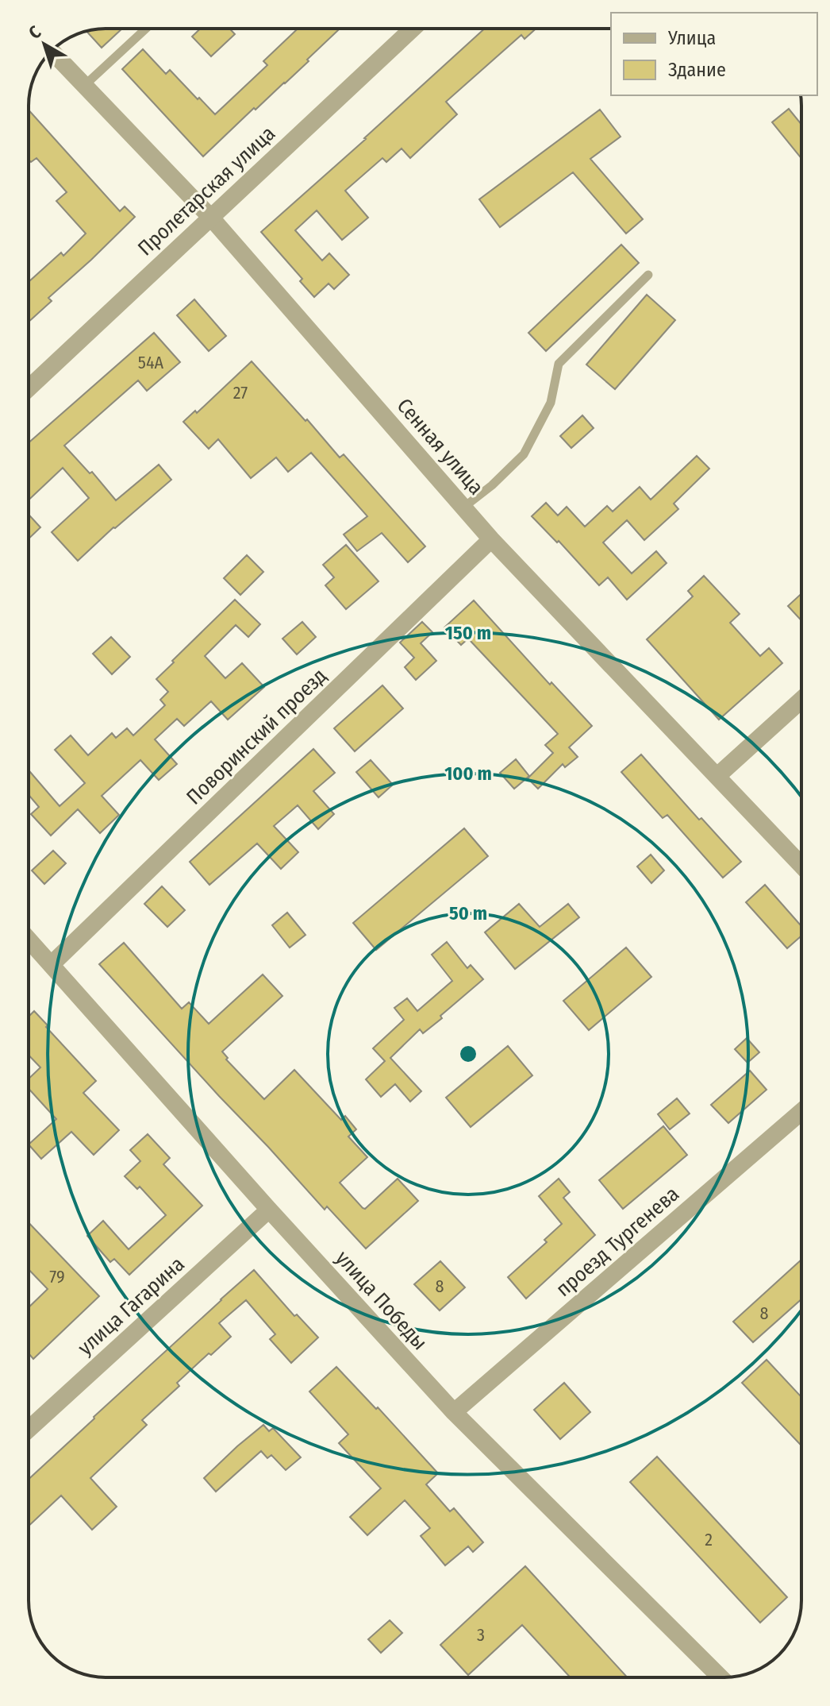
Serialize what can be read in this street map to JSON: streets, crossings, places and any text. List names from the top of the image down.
{
  "streets": {
    "street": [
      "Пролетарская улица",
      "Сенная улица",
      "Поворинский проезд",
      "проезд Тургенева",
      "улица Победы",
      "улица Гагарина"
    ]
  },
  "crossings": [
    ["Пролетарская улица", "Сенная улица"],
    ["Сенная улица", "Поворинский проезд"],
    ["Поворинский проезд", "улица Победы"],
    ["проезд Тургенева", "улица Победы"],
    ["улица Победы", "улица Гагарина"]
  ],
  "house_numbers": [
    "54А",
    "27",
    "79",
    "8",
    "8",
    "2",
    "3"
  ],
  "legend": ["Улица", "Здание"],
  "north": "top left",
  "rings": ["150 m", "100 m", "50 m"]
}
